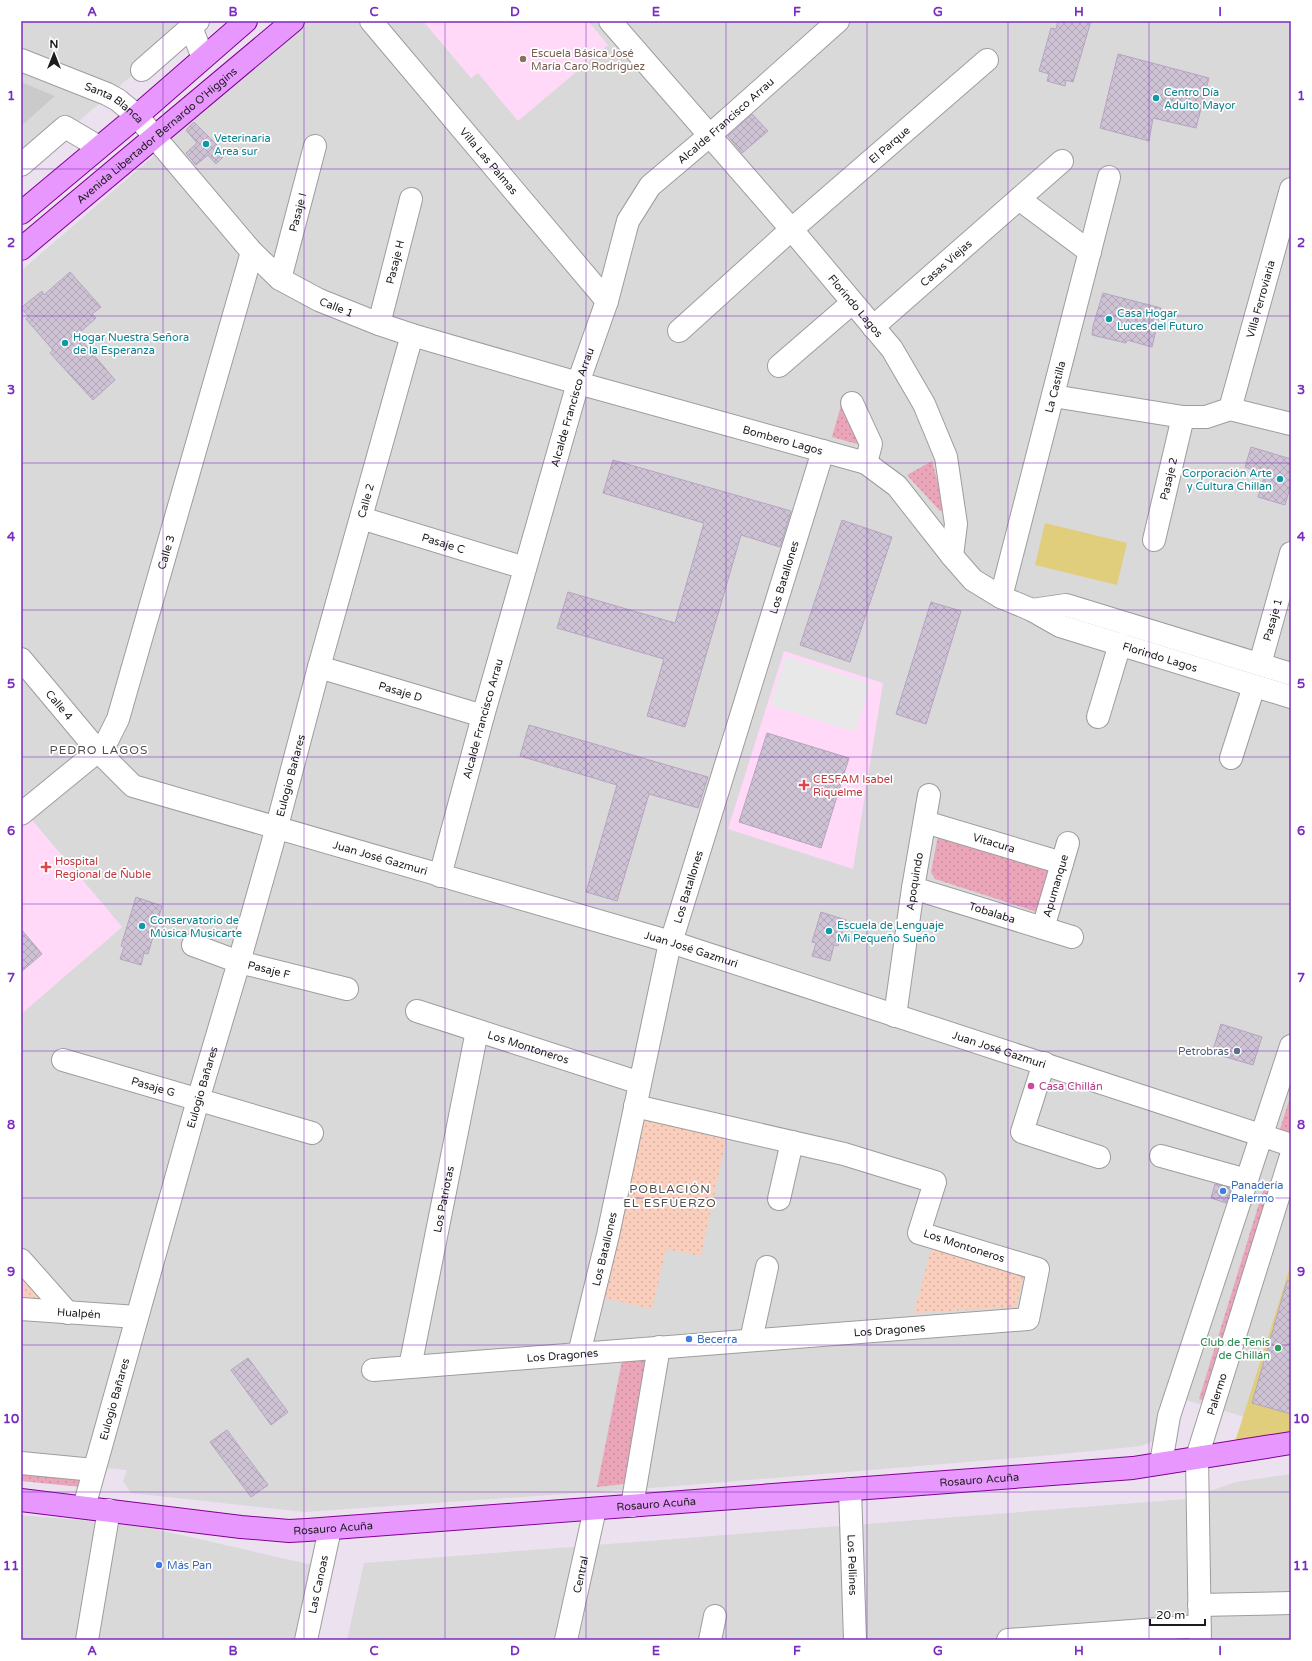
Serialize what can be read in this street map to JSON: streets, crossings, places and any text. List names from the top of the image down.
{
  "streets": {
    "main road": ["Avenida Libertador Bernardo O'Higgins", "Rosauro Acuña"],
    "street": [
      "Santa Blanca",
      "Alcalde Francisco Arrau",
      "El Parque",
      "Villa Las Palmas",
      "Pasaje I",
      "Pasaje H",
      "Casas Viejas",
      "Villa Ferroviaria",
      "Florindo Lagos",
      "Calle 1",
      "La Castilla",
      "Bombero Lagos",
      "Pasaje 2",
      "Calle 2",
      "Pasaje C",
      "Calle 3",
      "Los Batallones",
      "Pasaje 1",
      "Pasaje D",
      "Calle 4",
      "Eulogio Bañares",
      "Vitacura",
      "Juan José Gazmuri",
      "Apoquindo",
      "Apumanque",
      "Tobalaba",
      "Pasaje F",
      "Los Montoneros",
      "Pasaje G",
      "Los Patriotas",
      "Hualpén",
      "Los Dragones",
      "Palermo",
      "Los Pellines",
      "Central",
      "Las Canoas"
    ]
  },
  "crossings": [
    ["Santa Blanca", "Avenida Libertador Bernardo O'Higgins"],
    ["Santa Blanca", "Calle 1"],
    ["Alcalde Francisco Arrau", "Villa Las Palmas"],
    ["Alcalde Francisco Arrau", "Florindo Lagos"],
    ["Alcalde Francisco Arrau", "Calle 1"],
    ["Alcalde Francisco Arrau", "Bombero Lagos"],
    ["Alcalde Francisco Arrau", "Pasaje C"],
    ["Alcalde Francisco Arrau", "Pasaje D"],
    ["Alcalde Francisco Arrau", "Juan José Gazmuri"],
    ["Avenida Libertador Bernardo O'Higgins", "Calle 1"],
    ["El Parque", "Florindo Lagos"],
    ["Pasaje I", "Calle 1"],
    ["Pasaje H", "Calle 1"],
    ["Casas Viejas", "Florindo Lagos"],
    ["Florindo Lagos", "La Castilla"],
    ["Florindo Lagos", "Bombero Lagos"],
    ["Florindo Lagos", "Pasaje 1"],
    ["Calle 1", "Bombero Lagos"],
    ["Calle 1", "Calle 2"],
    ["Calle 1", "Calle 3"],
    ["Bombero Lagos", "Los Batallones"],
    ["Calle 2", "Pasaje C"],
    ["Calle 2", "Pasaje D"],
    ["Calle 2", "Eulogio Bañares"],
    ["Calle 3", "Calle 4"],
    ["Calle 3", "Juan José Gazmuri"],
    ["Los Batallones", "Juan José Gazmuri"],
    ["Los Batallones", "Los Montoneros"],
    ["Los Batallones", "Los Dragones"],
    ["Pasaje D", "Eulogio Bañares"],
    ["Calle 4", "Juan José Gazmuri"],
    ["Eulogio Bañares", "Juan José Gazmuri"],
    ["Eulogio Bañares", "Pasaje F"],
    ["Eulogio Bañares", "Pasaje G"],
    ["Eulogio Bañares", "Hualpén"],
    ["Eulogio Bañares", "Rosauro Acuña"],
    ["Vitacura", "Apoquindo"],
    ["Vitacura", "Apumanque"],
    ["Juan José Gazmuri", "Apoquindo"],
    ["Apoquindo", "Tobalaba"],
    ["Apumanque", "Tobalaba"],
    ["Los Montoneros", "Los Patriotas"],
    ["Los Montoneros", "Los Dragones"],
    ["Los Patriotas", "Los Dragones"],
    ["Palermo", "Rosauro Acuña"],
    ["Rosauro Acuña", "Los Pellines"],
    ["Rosauro Acuña", "Central"],
    ["Rosauro Acuña", "Las Canoas"]
  ],
  "districts": ["PEDRO LAGOS", "POBLACIÓN EL ESFUERZO"],
  "places": {
    "other": [
      "Escuela Básica José María Caro Rodríguez",
      "Centro Día Adulto Mayor",
      "Veterinaria Area sur",
      "Casa Hogar Luces del Futuro",
      "Hogar Nuestra Señora de la Esperanza",
      "Corporación Arte y Cultura Chillan",
      "Conservatorio de Música Musicarte",
      "Escuela de Lenguaje Mi Pequeño Sueño",
      "Petrobras",
      "Casa Chillán",
      "Panadería Palermo",
      "Becerra",
      "Club de Tenis de Chillán",
      "Más Pan"
    ],
    "health": ["CESFAM Isabel Riquelme", "Hospital Regional de Ñuble"]
  },
  "scale_bar": "20 m",
  "north": "top",
  "grid": {
    "columns": [
      "A",
      "B",
      "C",
      "D",
      "E",
      "F",
      "G",
      "H",
      "I"
    ],
    "rows": [
      "1",
      "2",
      "3",
      "4",
      "5",
      "6",
      "7",
      "8",
      "9",
      "10",
      "11"
    ]
  }
}
